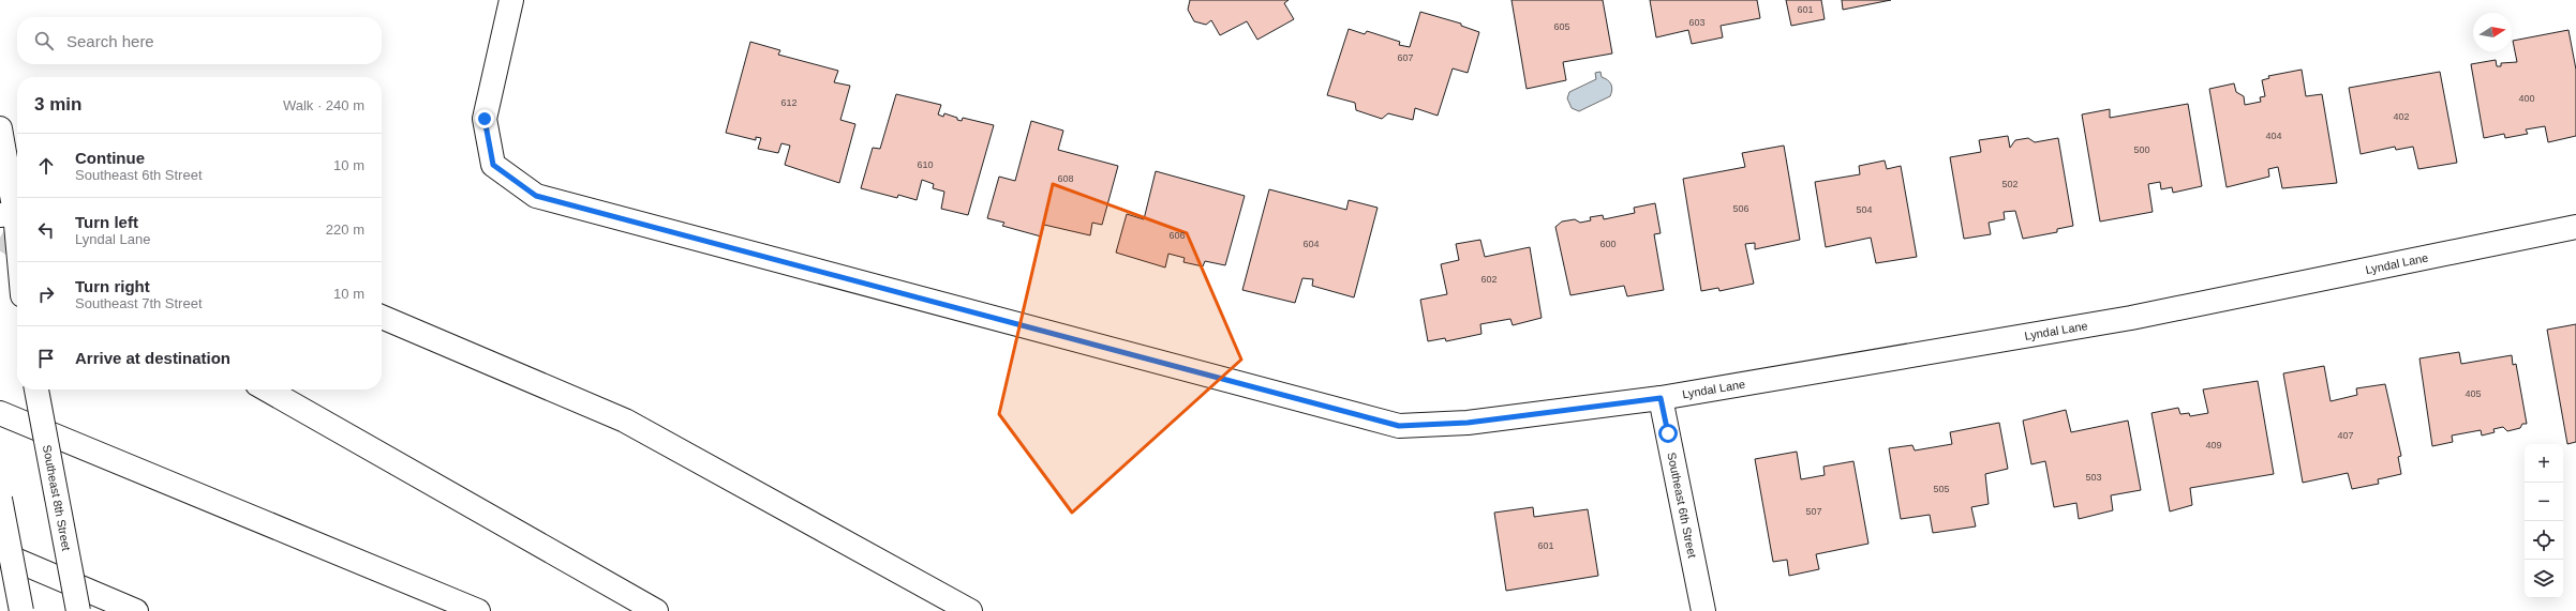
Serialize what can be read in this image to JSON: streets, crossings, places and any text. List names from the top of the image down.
{
  "streets": {
    "main road": ["Lyndal Lane", "Southeast 8th Street", "Southeast 6th Street"]
  },
  "crossings": [
    ["Lyndal Lane", "Southeast 6th Street"]
  ],
  "house_numbers": [
    "601",
    "603",
    "605",
    "607",
    "400",
    "612",
    "402",
    "404",
    "500",
    "610",
    "608",
    "502",
    "506",
    "504",
    "606",
    "604",
    "600",
    "602",
    "405",
    "407",
    "409",
    "503",
    "505",
    "507",
    "601"
  ],
  "north": "right",
  "page": {
    "search": "Search here",
    "heading": ["3 min", "Walk · 240 m"],
    "list": [
      ["Continue", "Southeast 6th Street", "10 m"],
      ["Turn left", "Lyndal Lane", "220 m"],
      ["Turn right", "Southeast 7th Street", "10 m"],
      "Arrive at destination"
    ],
    "map_buttons": ["+", "−"]
  }
}
